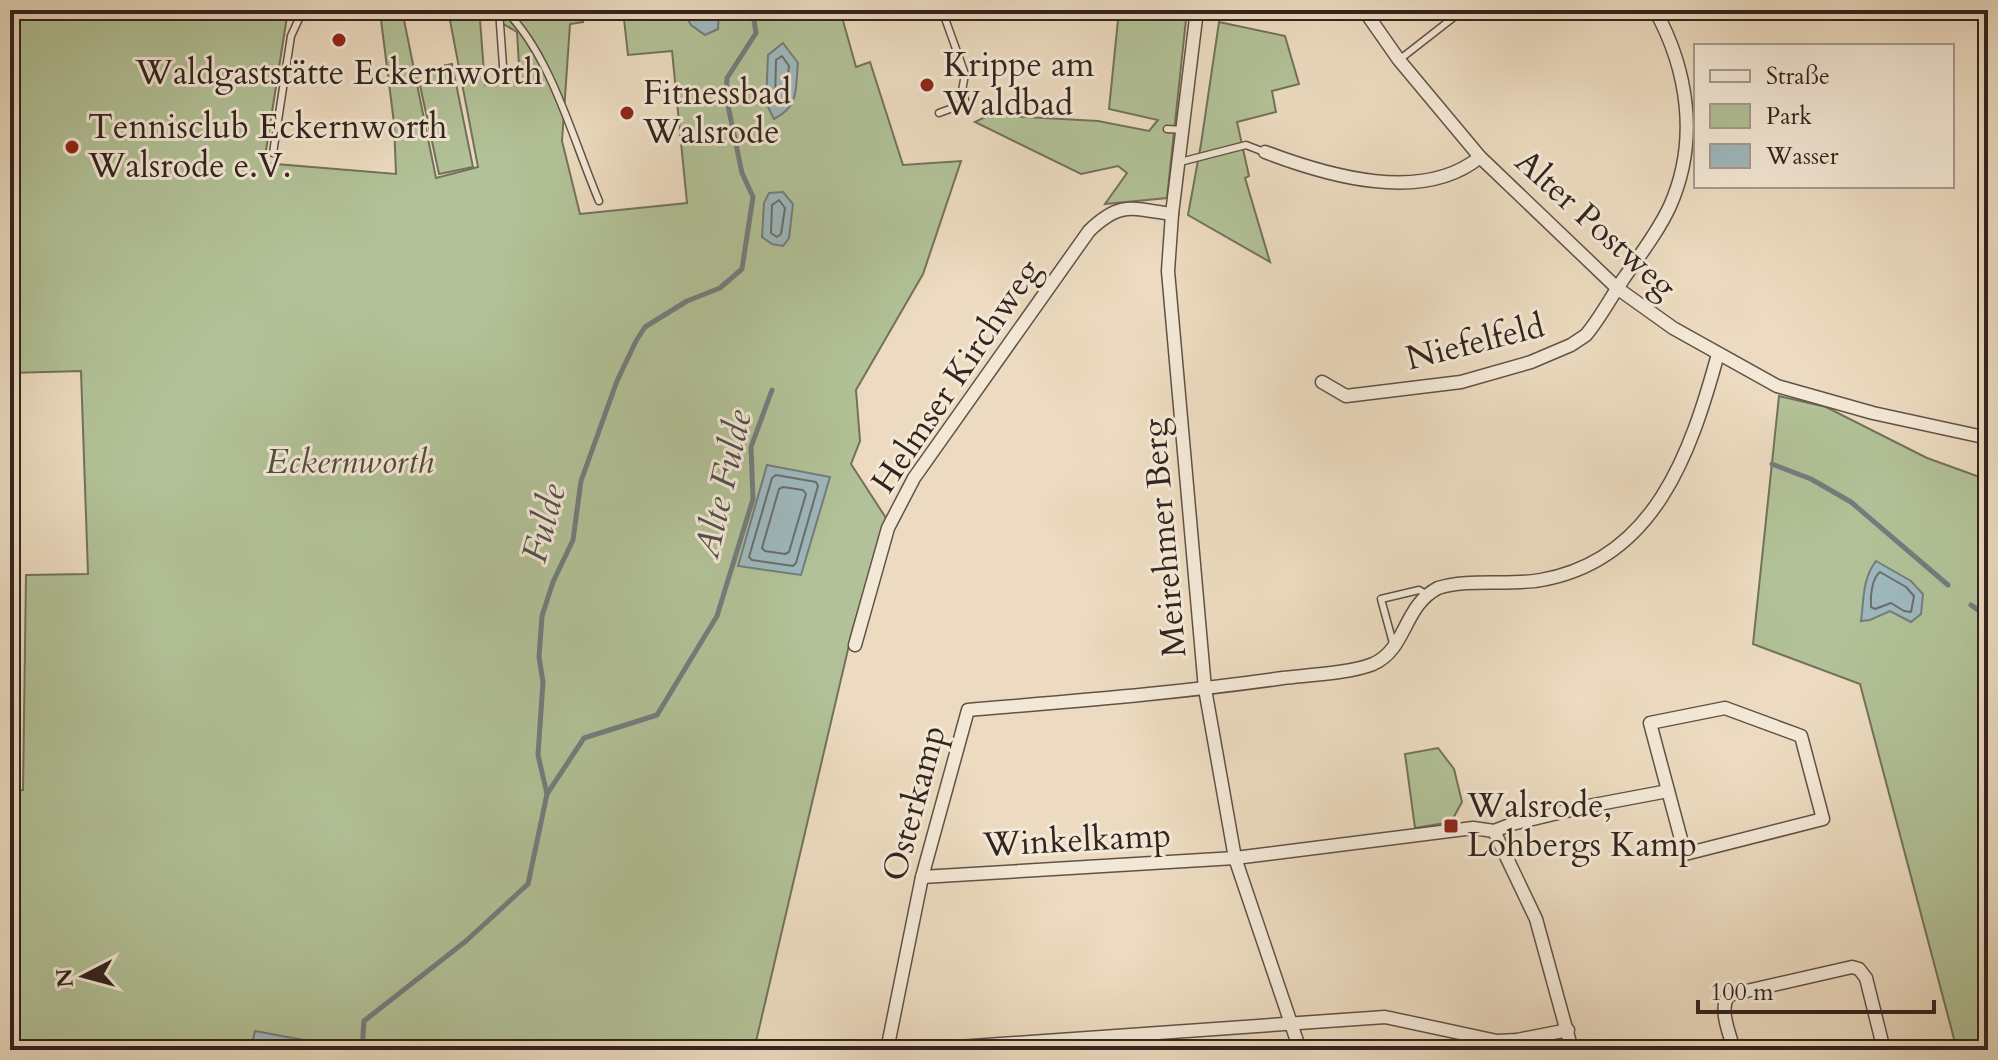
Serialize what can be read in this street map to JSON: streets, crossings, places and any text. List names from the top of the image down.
{
  "streets": {
    "street": [
      "Alter Postweg",
      "Niefelfeld",
      "Helmser Kirchweg",
      "Meirehmer Berg",
      "Osterkamp",
      "Winkelkamp"
    ]
  },
  "crossings": [
    ["Alter Postweg", "Niefelfeld"],
    ["Helmser Kirchweg", "Meirehmer Berg"],
    ["Meirehmer Berg", "Osterkamp"],
    ["Meirehmer Berg", "Winkelkamp"],
    ["Osterkamp", "Winkelkamp"]
  ],
  "water": ["Alte Fulde", "Fulde"],
  "parks": ["Eckernworth"],
  "places": {
    "other": [
      "Waldgaststätte Eckernworth",
      "Krippe am Waldbad",
      "Fitnessbad Walsrode",
      "Tennisclub Eckernworth Walsrode e.V."
    ],
    "transit": ["Walsrode, Lohbergs Kamp"]
  },
  "legend": ["Straße", "Park", "Wasser"],
  "scale_bar": "100 m",
  "north": "left"
}
